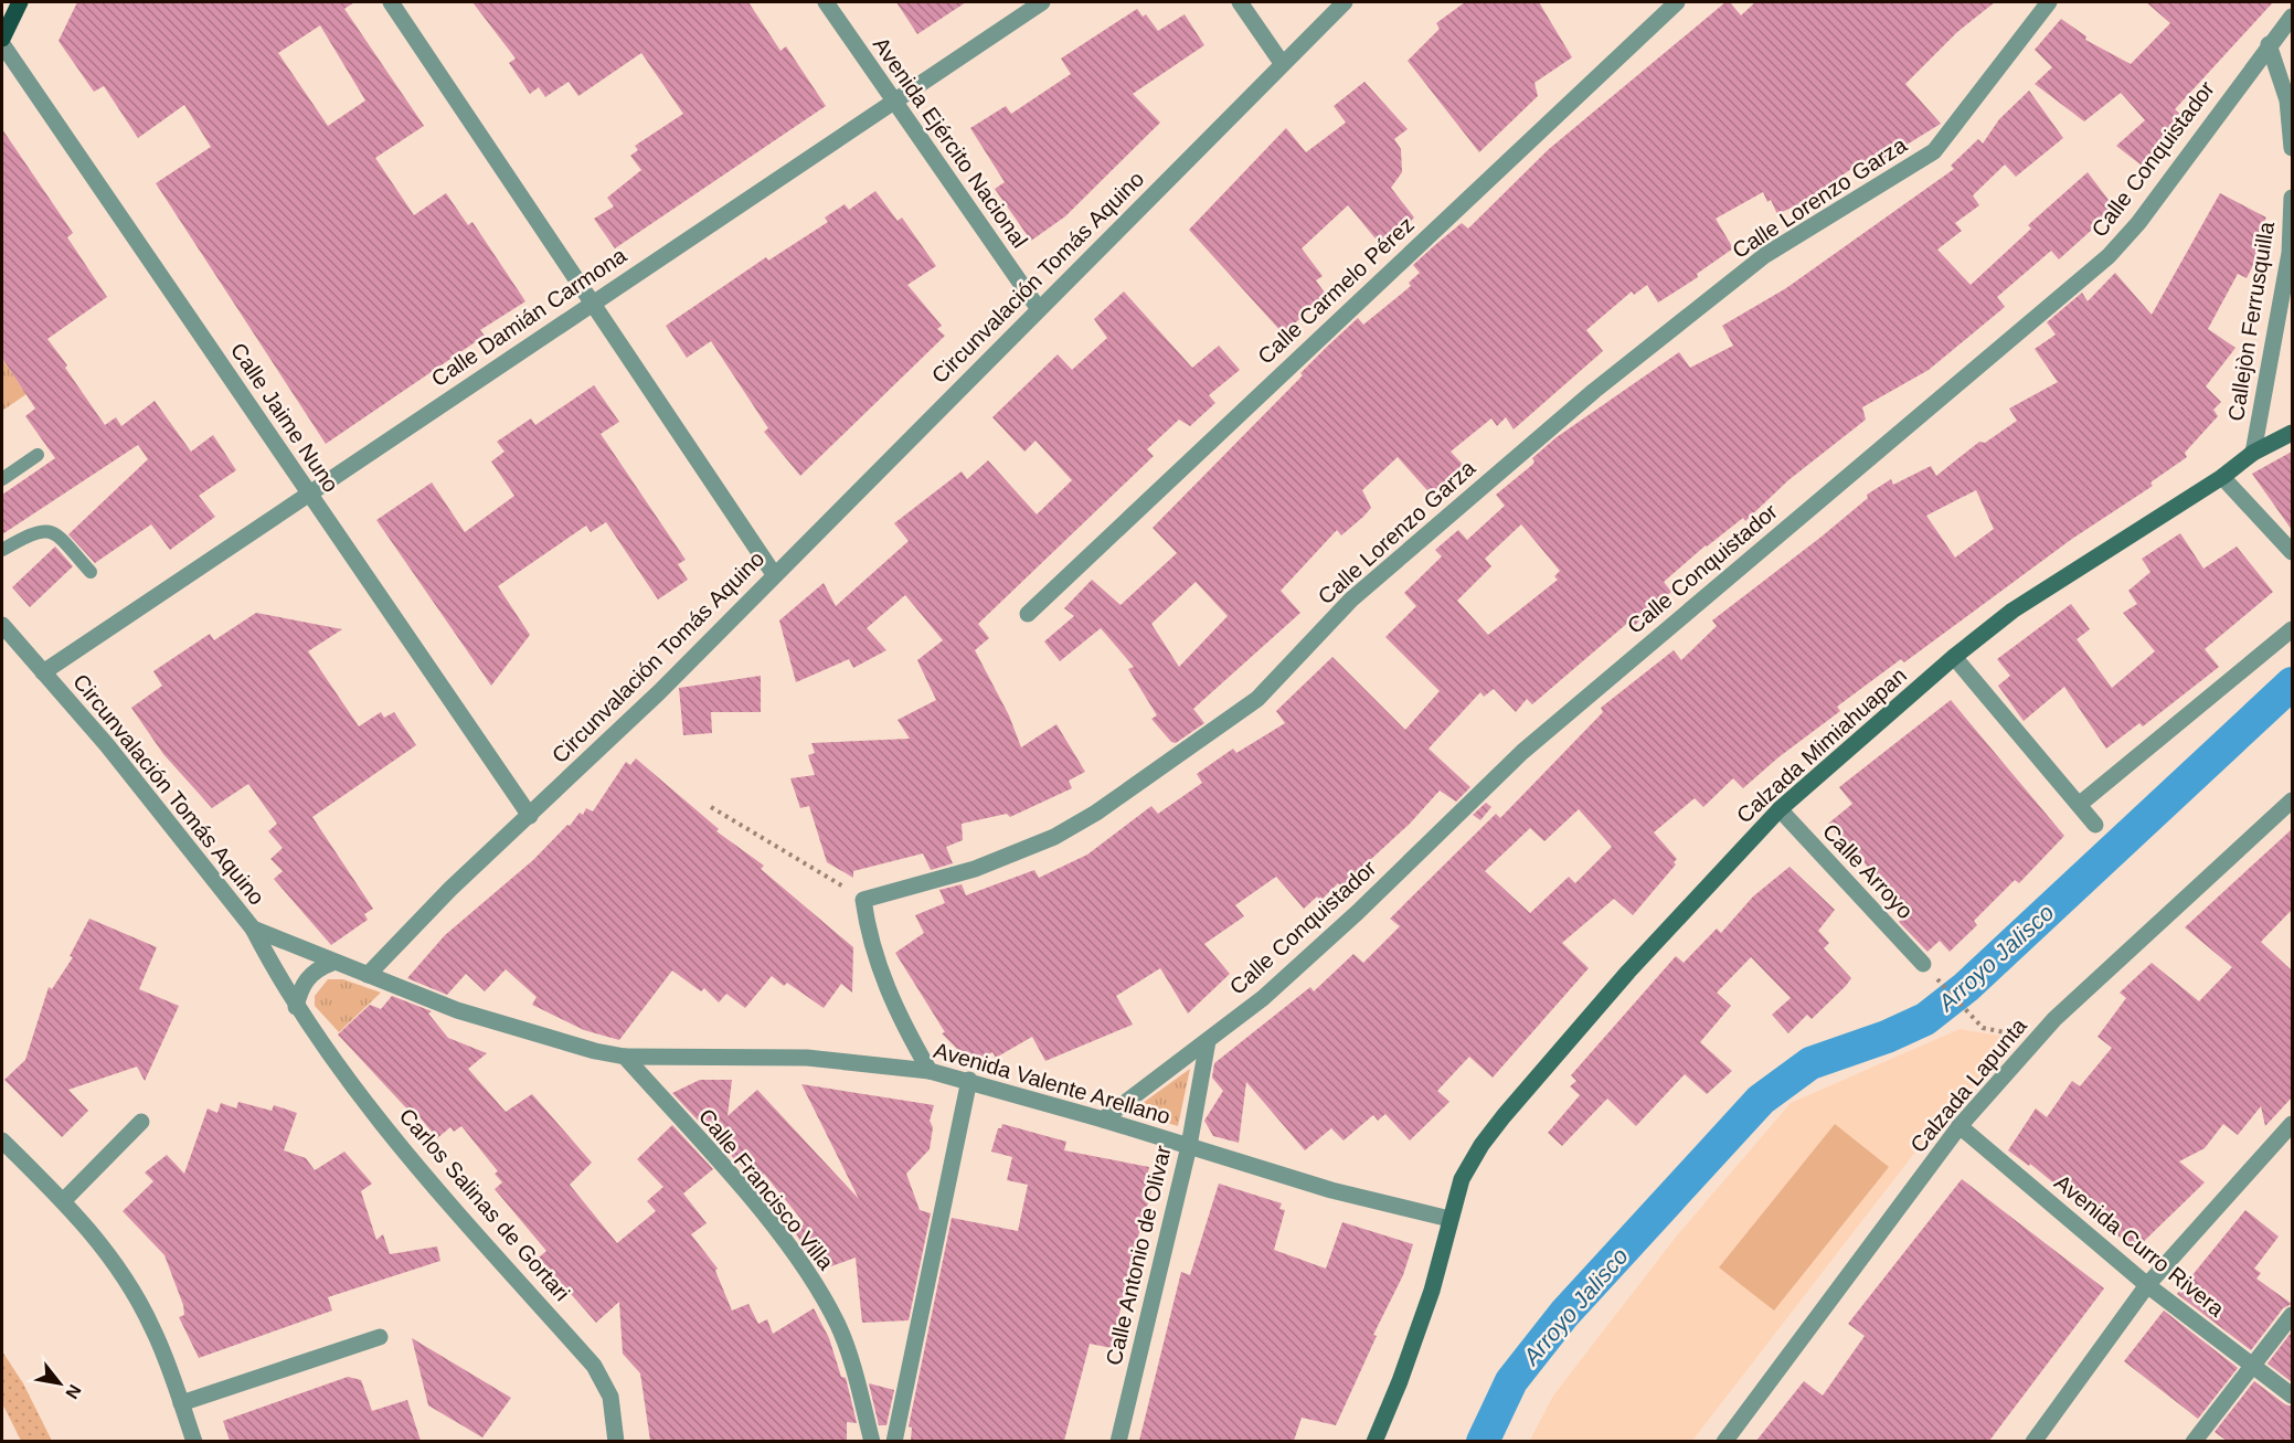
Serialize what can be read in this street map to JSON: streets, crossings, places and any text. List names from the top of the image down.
{
  "streets": {
    "main road": ["Calzada Mimiahuapan"],
    "street": [
      "Avenida Ejército Nacional",
      "Calle Conquistador",
      "Calle Lorenzo Garza",
      "Circunvalación Tomás Aquino",
      "Calle Carmelo Pérez",
      "Calle Damián Carmona",
      "Callejòn Ferrusquilla",
      "Calle Jaime Nuno",
      "Calle Arroyo",
      "Avenida Valente Arellano",
      "Calzada Lapunta",
      "Calle Francisco Villa",
      "Carlos Salinas de Gortari",
      "Avenida Curro Rivera",
      "Calle Antonio de Olivar"
    ]
  },
  "crossings": [
    ["Avenida Ejército Nacional", "Circunvalación Tomás Aquino"],
    ["Avenida Ejército Nacional", "Calle Damián Carmona"],
    ["Calle Conquistador", "Avenida Valente Arellano"],
    ["Calle Conquistador", "Calle Antonio de Olivar"],
    ["Circunvalación Tomás Aquino", "Calle Damián Carmona"],
    ["Circunvalación Tomás Aquino", "Calle Jaime Nuno"],
    ["Circunvalación Tomás Aquino", "Avenida Valente Arellano"],
    ["Circunvalación Tomás Aquino", "Carlos Salinas de Gortari"],
    ["Calle Damián Carmona", "Calle Jaime Nuno"],
    ["Callejòn Ferrusquilla", "Calzada Mimiahuapan"],
    ["Calzada Mimiahuapan", "Calle Arroyo"],
    ["Calzada Mimiahuapan", "Avenida Valente Arellano"],
    ["Avenida Valente Arellano", "Calle Francisco Villa"],
    ["Avenida Valente Arellano", "Calle Antonio de Olivar"],
    ["Calzada Lapunta", "Avenida Curro Rivera"]
  ],
  "water": ["Arroyo Jalisco"],
  "north": "bottom right"
}
